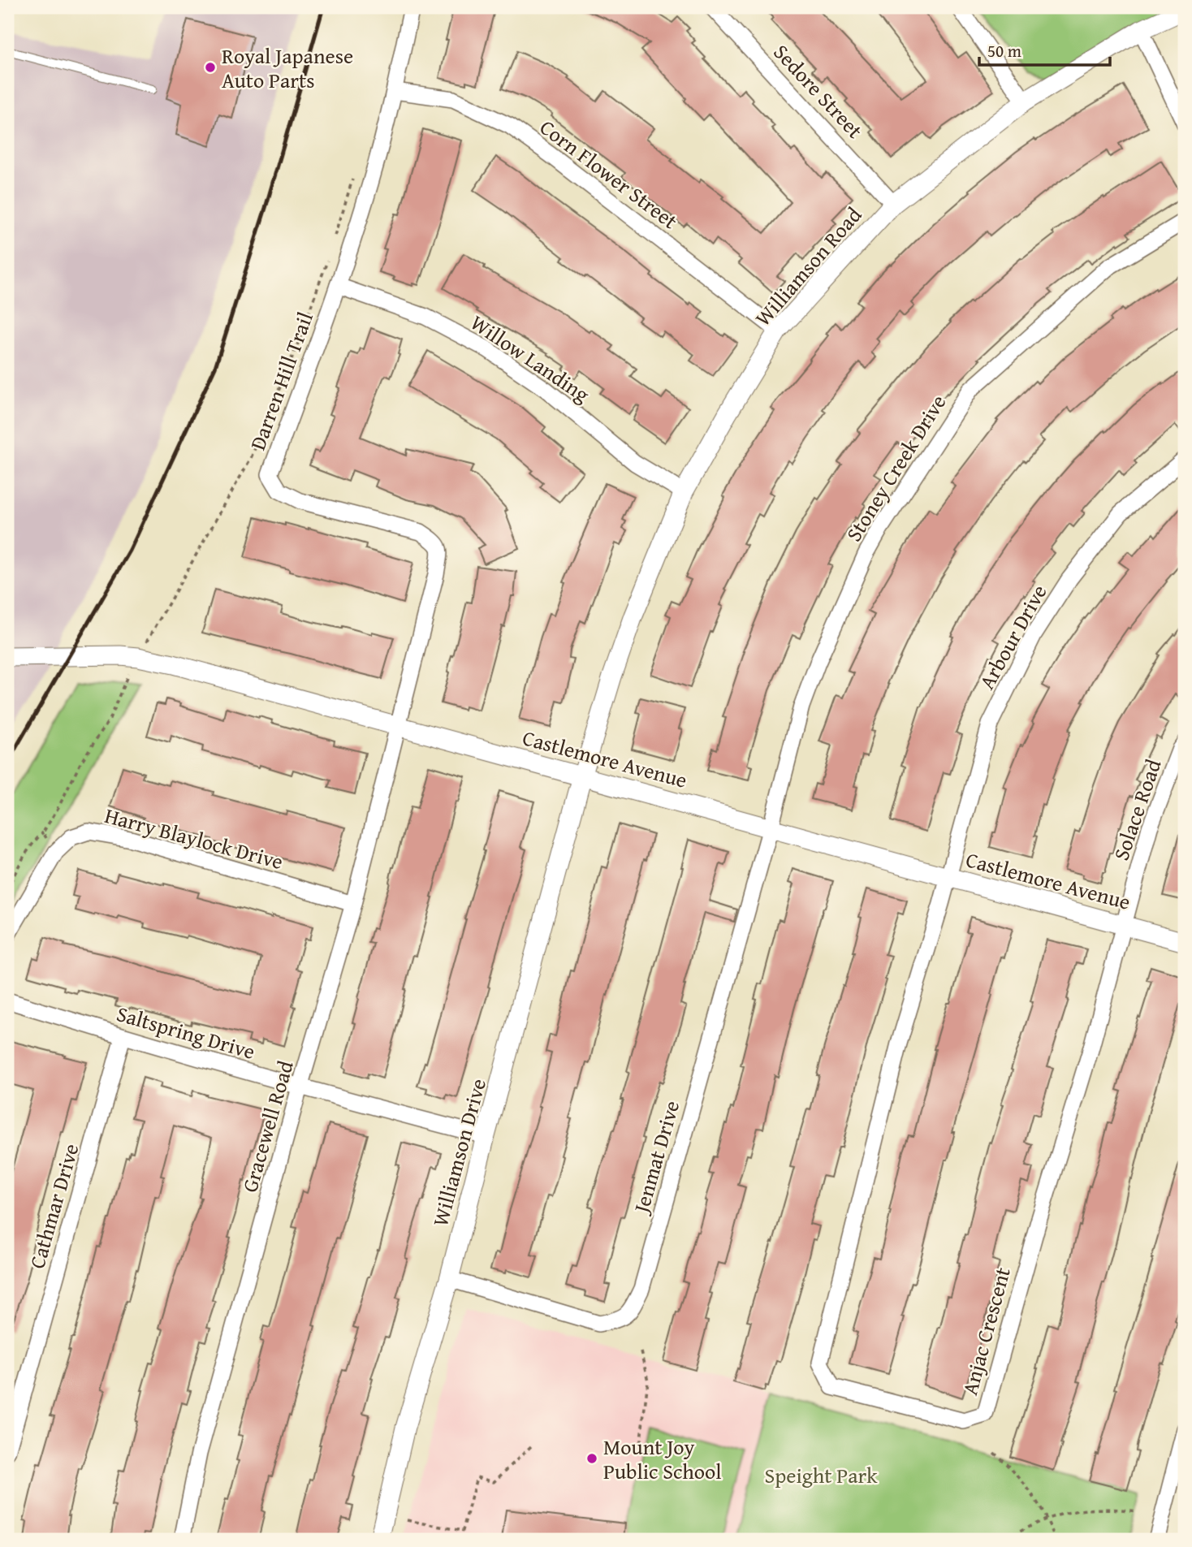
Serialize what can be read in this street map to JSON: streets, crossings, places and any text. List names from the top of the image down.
{
  "streets": {
    "street": [
      "Sedore Street",
      "Corn Flower Street",
      "Williamson Road",
      "Willow Landing",
      "Darren Hill Trail",
      "Stoney Creek Drive",
      "Arbour Drive",
      "Castlemore Avenue",
      "Solace Road",
      "Harry Blaylock Drive",
      "Saltspring Drive",
      "Gracewell Road",
      "Williamson Drive",
      "Jenmat Drive",
      "Cathmar Drive",
      "Anjac Crescent"
    ]
  },
  "crossings": [
    ["Sedore Street", "Williamson Road"],
    ["Corn Flower Street", "Williamson Road"],
    ["Corn Flower Street", "Darren Hill Trail"],
    ["Williamson Road", "Willow Landing"],
    ["Williamson Road", "Castlemore Avenue"],
    ["Williamson Road", "Williamson Drive"],
    ["Willow Landing", "Darren Hill Trail"],
    ["Darren Hill Trail", "Castlemore Avenue"],
    ["Darren Hill Trail", "Gracewell Road"],
    ["Stoney Creek Drive", "Castlemore Avenue"],
    ["Stoney Creek Drive", "Jenmat Drive"],
    ["Arbour Drive", "Castlemore Avenue"],
    ["Arbour Drive", "Anjac Crescent"],
    ["Castlemore Avenue", "Solace Road"],
    ["Castlemore Avenue", "Gracewell Road"],
    ["Castlemore Avenue", "Williamson Drive"],
    ["Castlemore Avenue", "Jenmat Drive"],
    ["Castlemore Avenue", "Anjac Crescent"],
    ["Solace Road", "Anjac Crescent"],
    ["Harry Blaylock Drive", "Gracewell Road"],
    ["Saltspring Drive", "Gracewell Road"],
    ["Saltspring Drive", "Williamson Drive"],
    ["Saltspring Drive", "Cathmar Drive"],
    ["Williamson Drive", "Jenmat Drive"]
  ],
  "parks": ["Speight Park"],
  "places": ["Royal Japanese Auto Parts", "Mount Joy Public School"],
  "scale_bar": "50 m"
}
